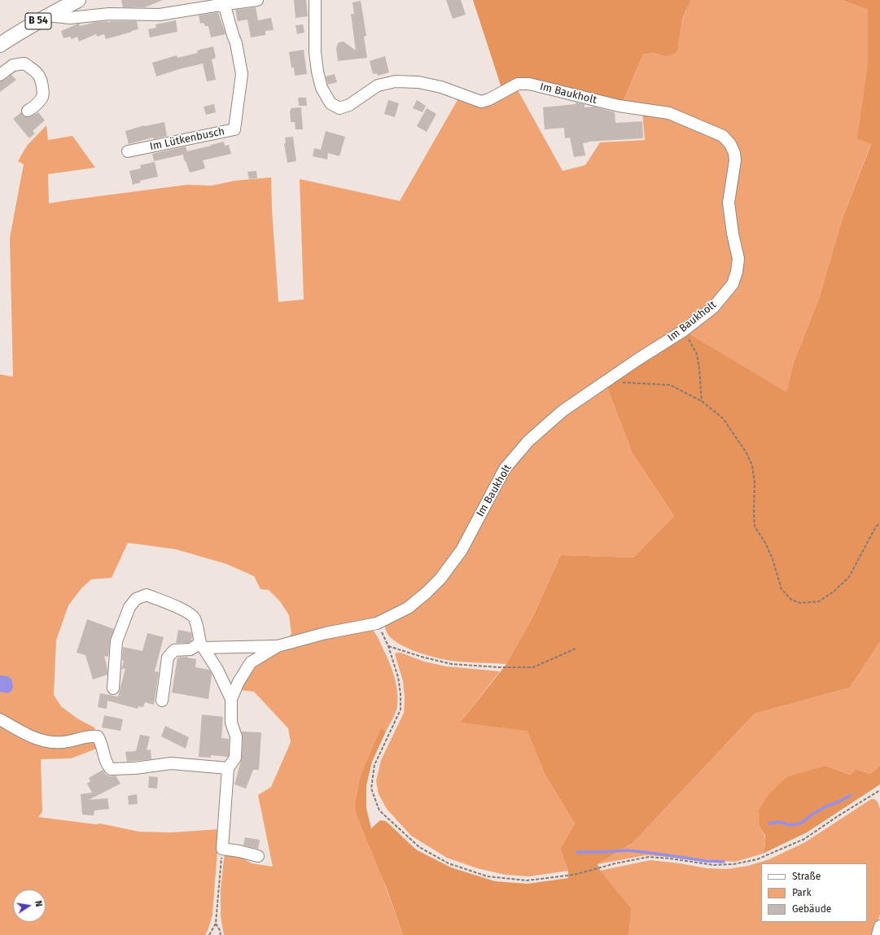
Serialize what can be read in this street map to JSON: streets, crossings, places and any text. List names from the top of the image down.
{
  "streets": {
    "main road": ["B 54"],
    "street": ["Im Baukholt", "Im Lütkenbusch"]
  },
  "legend": ["Straße", "Park", "Gebäude"],
  "north": "right"
}
